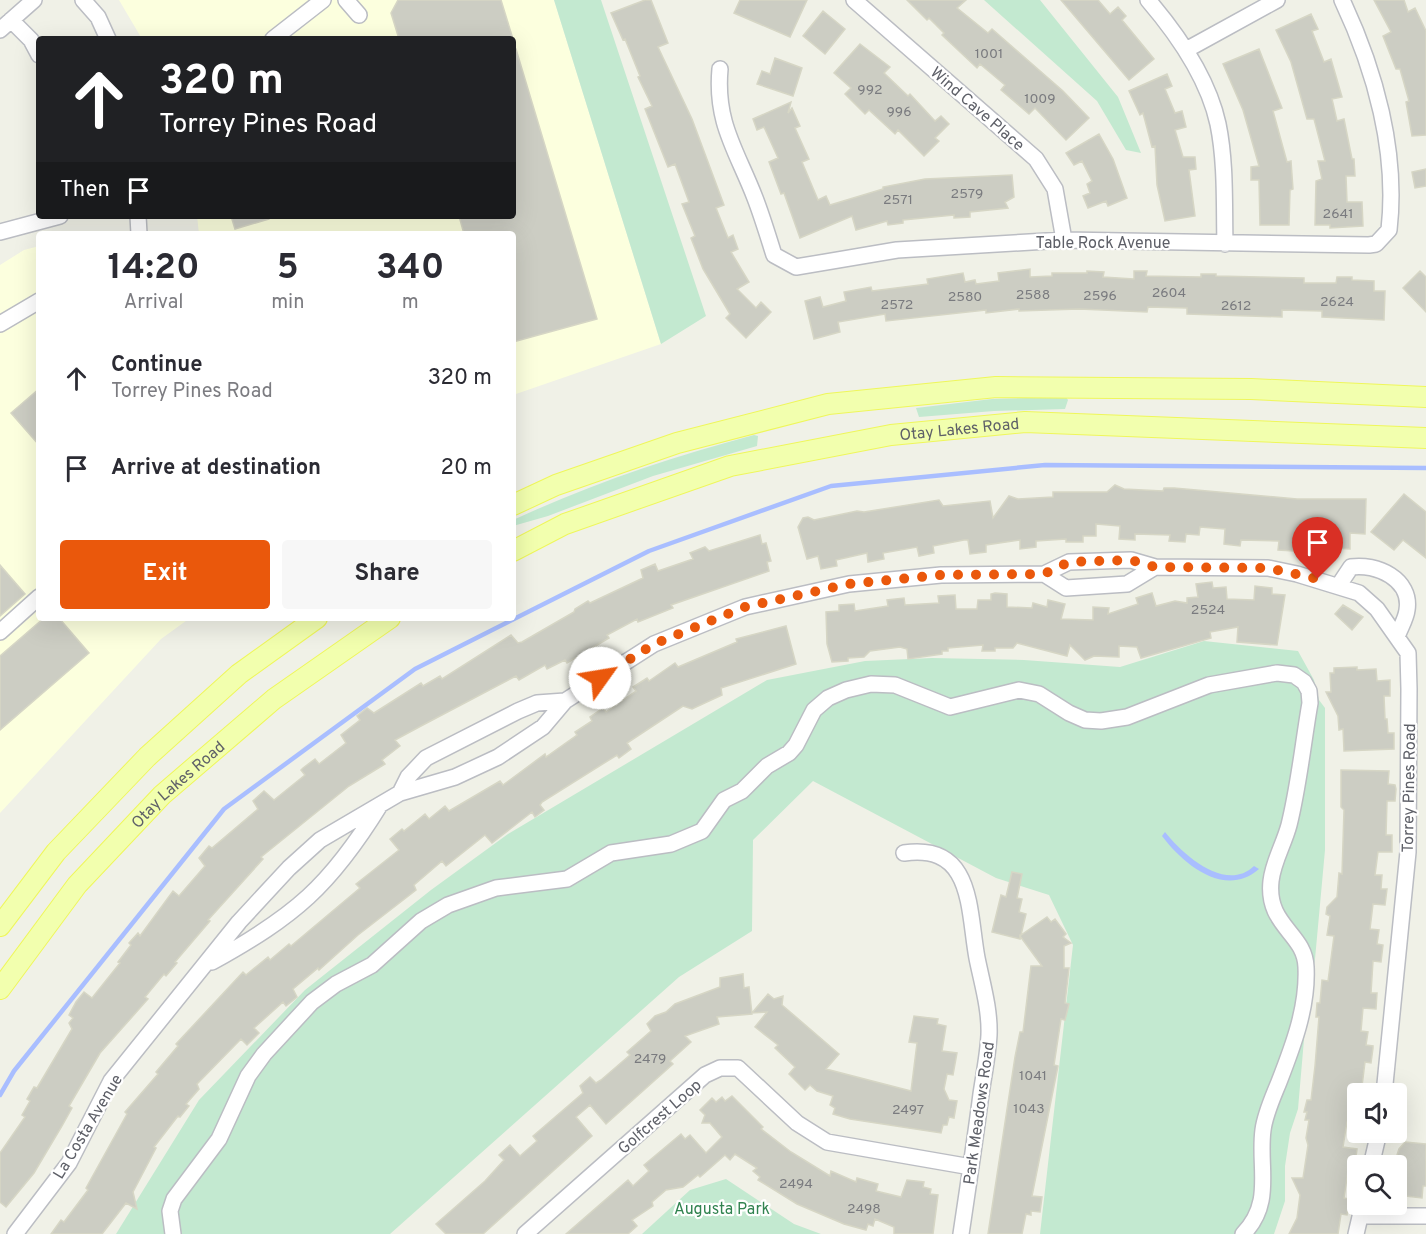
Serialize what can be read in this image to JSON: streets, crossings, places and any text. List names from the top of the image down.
{
  "streets": {
    "main road": ["Otay Lakes Road"],
    "street": [
      "Wind Cave Place",
      "Table Rock Avenue",
      "Torrey Pines Road",
      "Park Meadows Road",
      "Golfcrest Loop",
      "La Costa Avenue"
    ]
  },
  "crossings": [
    ["Wind Cave Place", "Table Rock Avenue"],
    ["Torrey Pines Road", "La Costa Avenue"],
    ["Park Meadows Road", "Golfcrest Loop"]
  ],
  "parks": ["Augusta Park"],
  "house_numbers": [
    "1001",
    "992",
    "1009",
    "996",
    "2579",
    "2571",
    "2641",
    "2604",
    "2588",
    "2596",
    "2580",
    "2624",
    "2572",
    "2612",
    "2524",
    "2479",
    "1041",
    "1043",
    "2497",
    "2494",
    "2498"
  ],
  "page": {
    "turn": ["320 m", "Torrey Pines Road"],
    "then": "Then",
    "eta": [
      "14:20",
      "Arrival",
      "5",
      "min",
      "340",
      "m"
    ],
    "list": [
      {
        "name": "Continue",
        "note": "Torrey Pines Road",
        "value": "320 m"
      },
      {
        "name": "Arrive at destination",
        "value": "20 m"
      }
    ],
    "buttons": ["Exit", "Share"]
  }
}
